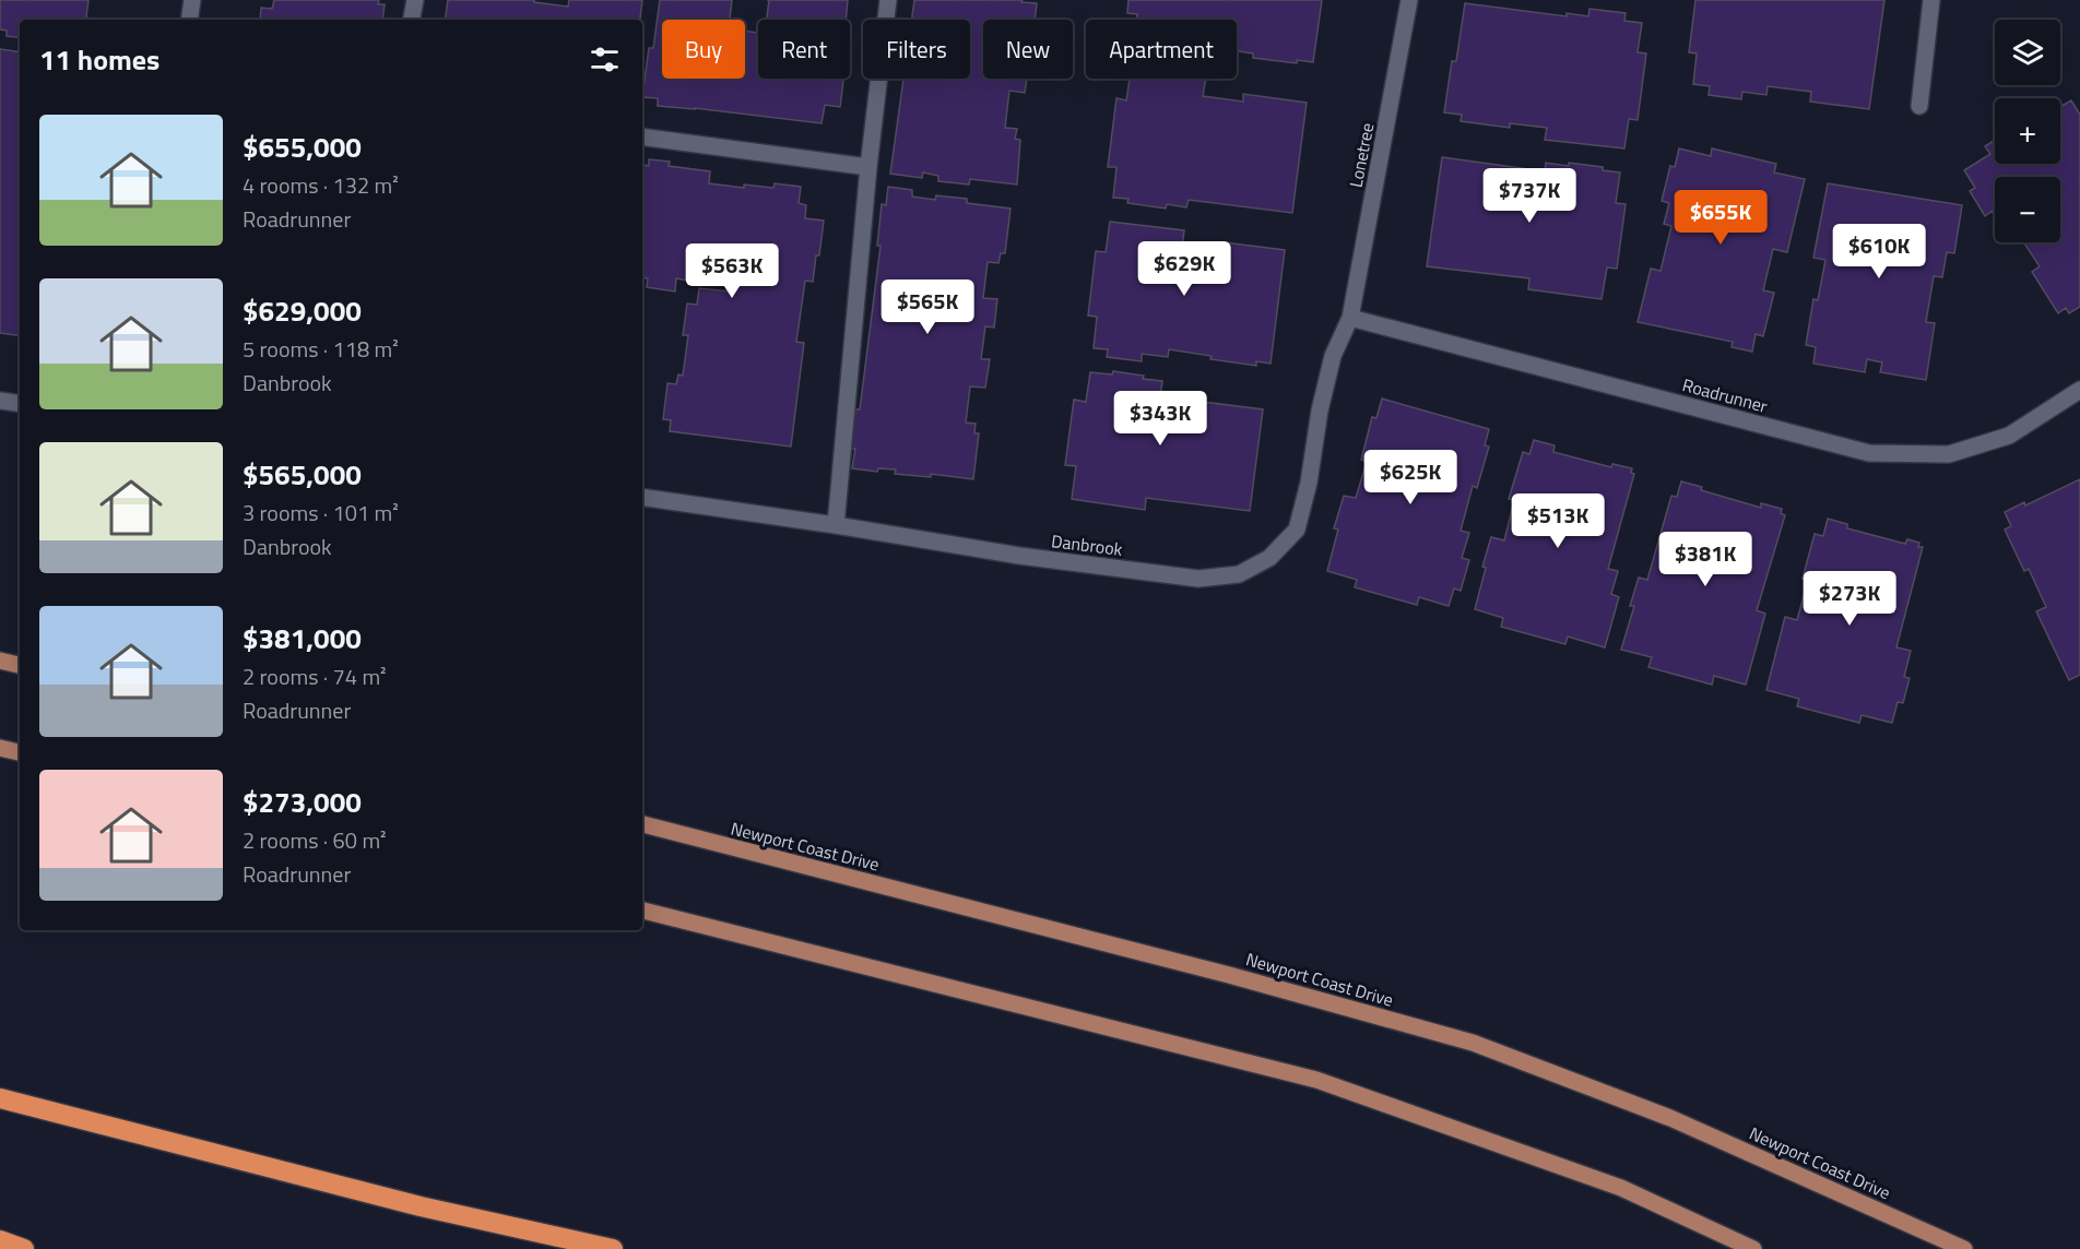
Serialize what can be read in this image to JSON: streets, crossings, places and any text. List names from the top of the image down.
{
  "streets": {
    "main road": ["Newport Coast Drive"],
    "street": ["Lonetree", "Roadrunner", "Danbrook"]
  },
  "crossings": [
    ["Lonetree", "Roadrunner"],
    ["Lonetree", "Danbrook"],
    ["Roadrunner", "Danbrook"]
  ],
  "page": {
    "map_buttons": ["+", "−"],
    "chip": [
      "Buy",
      "Rent",
      "Filters",
      "New",
      "Apartment"
    ],
    "heading": "11 homes",
    "list": [
      {
        "name": "$655,000",
        "note": "4 rooms · 132 m² · Roadrunner"
      },
      {
        "name": "$629,000",
        "note": "5 rooms · 118 m² · Danbrook"
      },
      {
        "name": "$565,000",
        "note": "3 rooms · 101 m² · Danbrook"
      },
      {
        "name": "$381,000",
        "note": "2 rooms · 74 m² · Roadrunner"
      },
      {
        "name": "$273,000",
        "note": "2 rooms · 60 m² · Roadrunner"
      }
    ],
    "price": [
      "$737K",
      "$655K",
      "$610K",
      "$629K",
      "$563K",
      "$565K",
      "$343K",
      "$625K",
      "$513K",
      "$381K",
      "$273K"
    ]
  }
}
